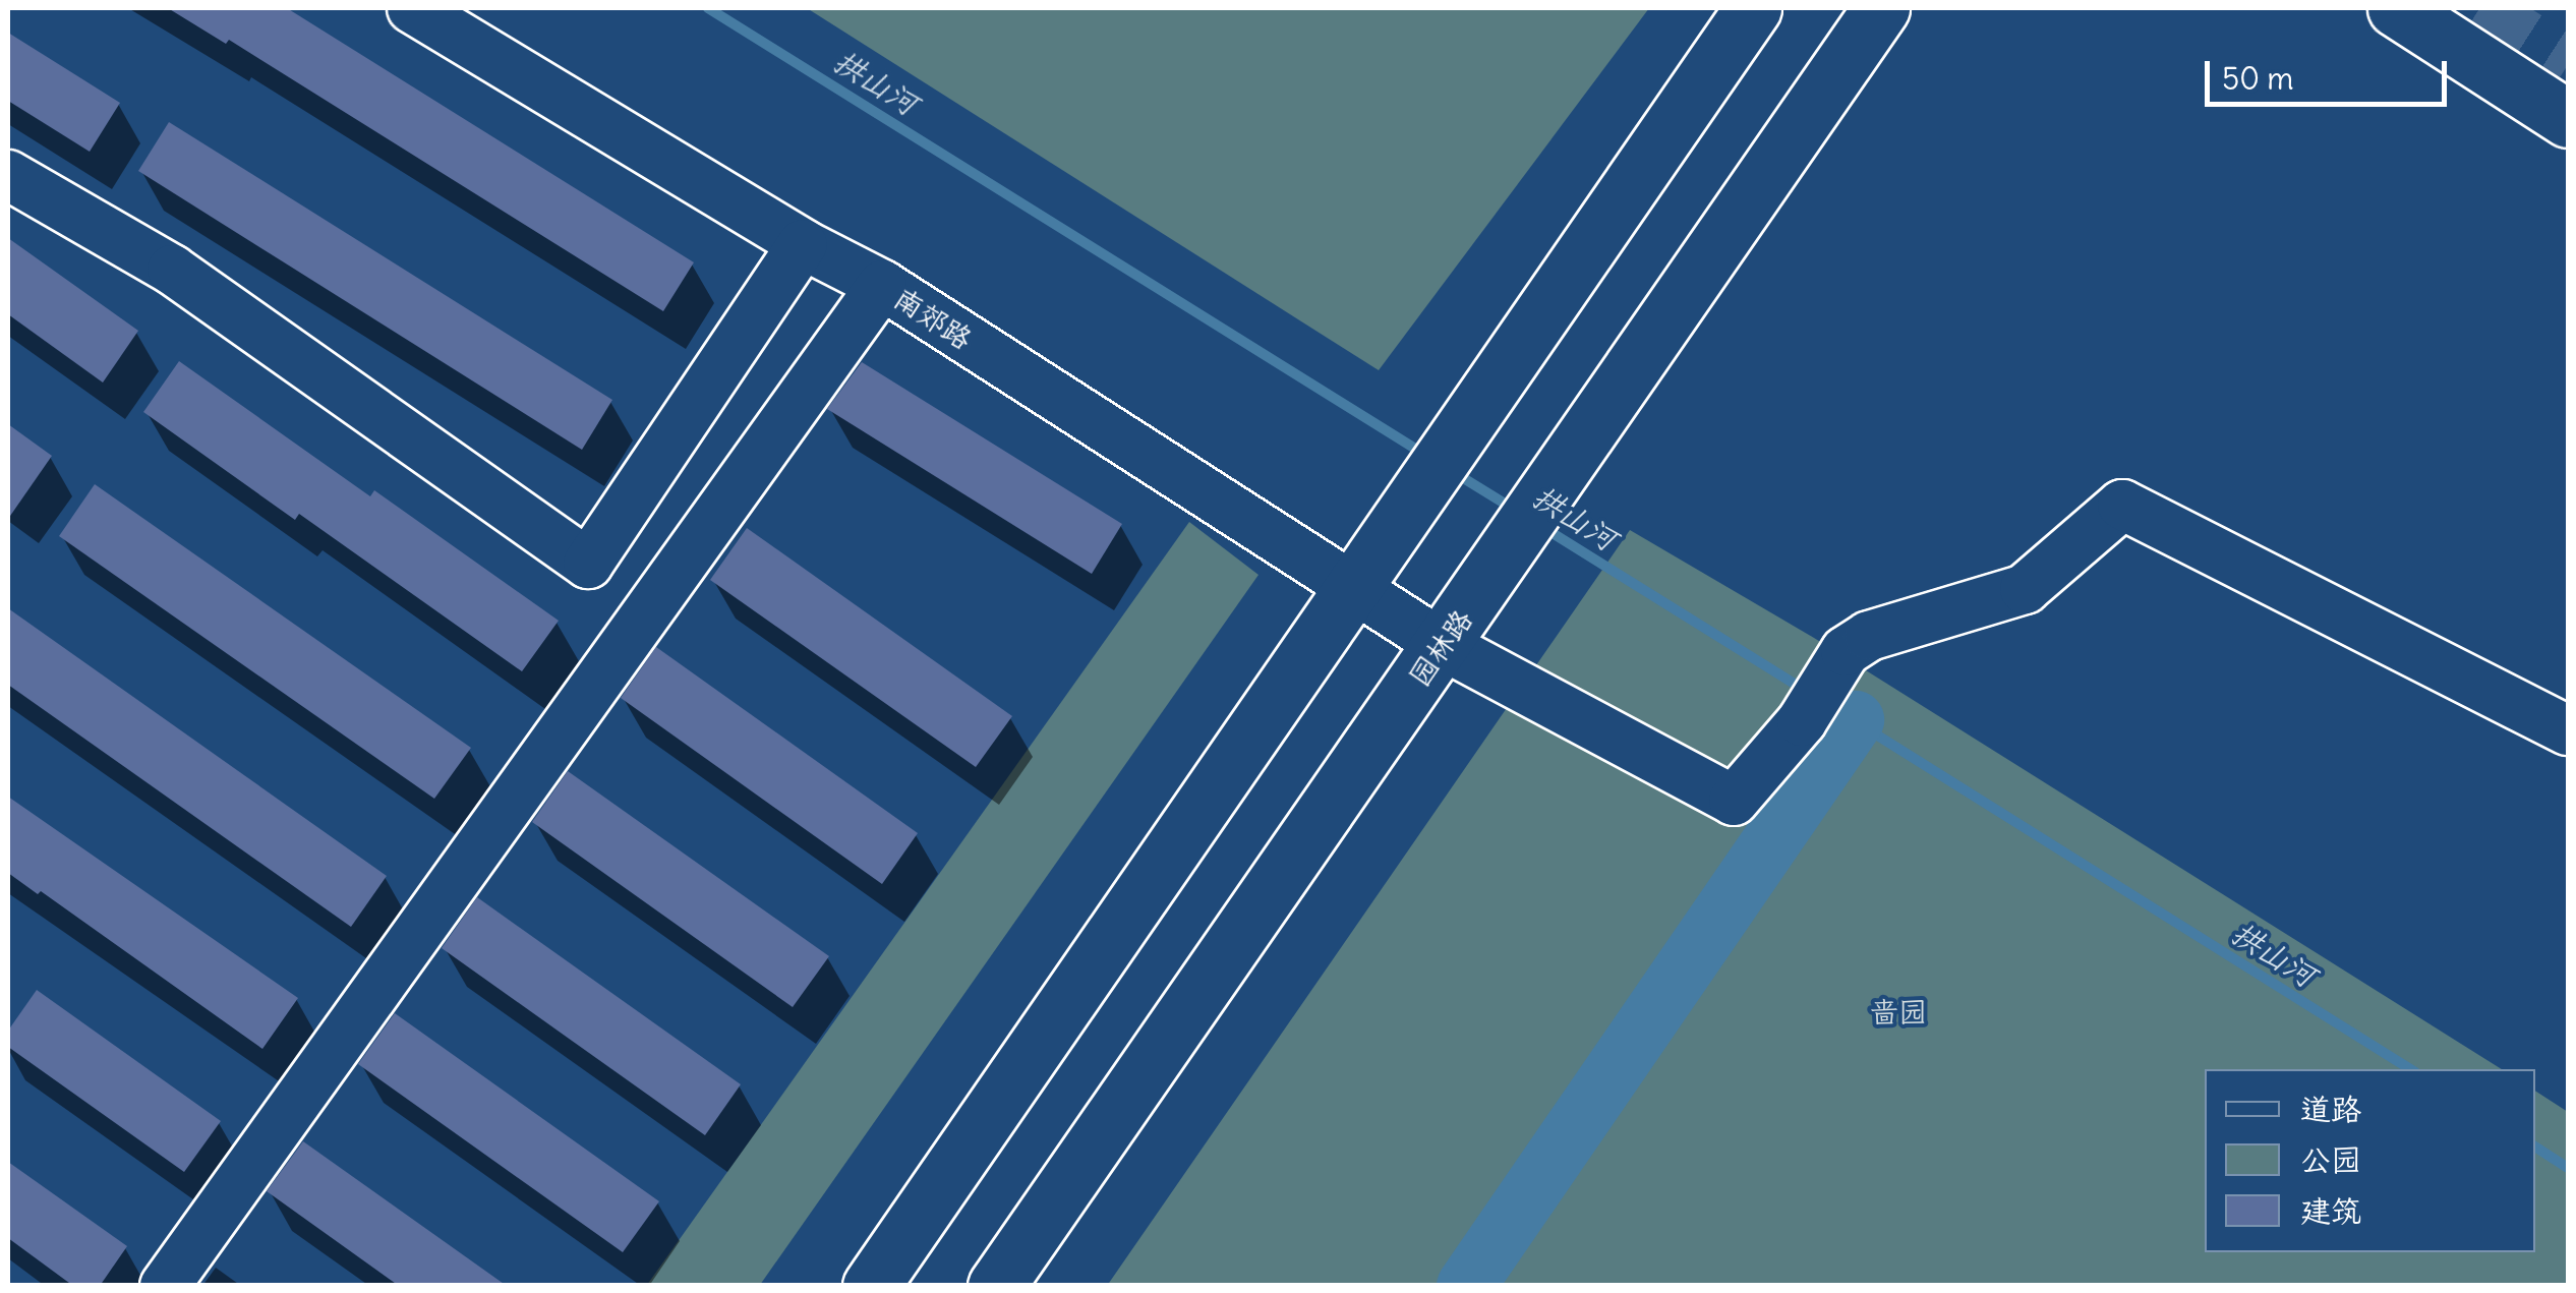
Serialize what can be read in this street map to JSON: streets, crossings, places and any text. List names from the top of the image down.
{
  "streets": {
    "main road": ["园林路"],
    "street": ["南郊路"]
  },
  "crossings": [
    ["南郊路", "园林路"]
  ],
  "water": ["拱山河"],
  "parks": ["啬园"],
  "legend": ["道路", "公园", "建筑"],
  "scale_bar": "50 m"
}
